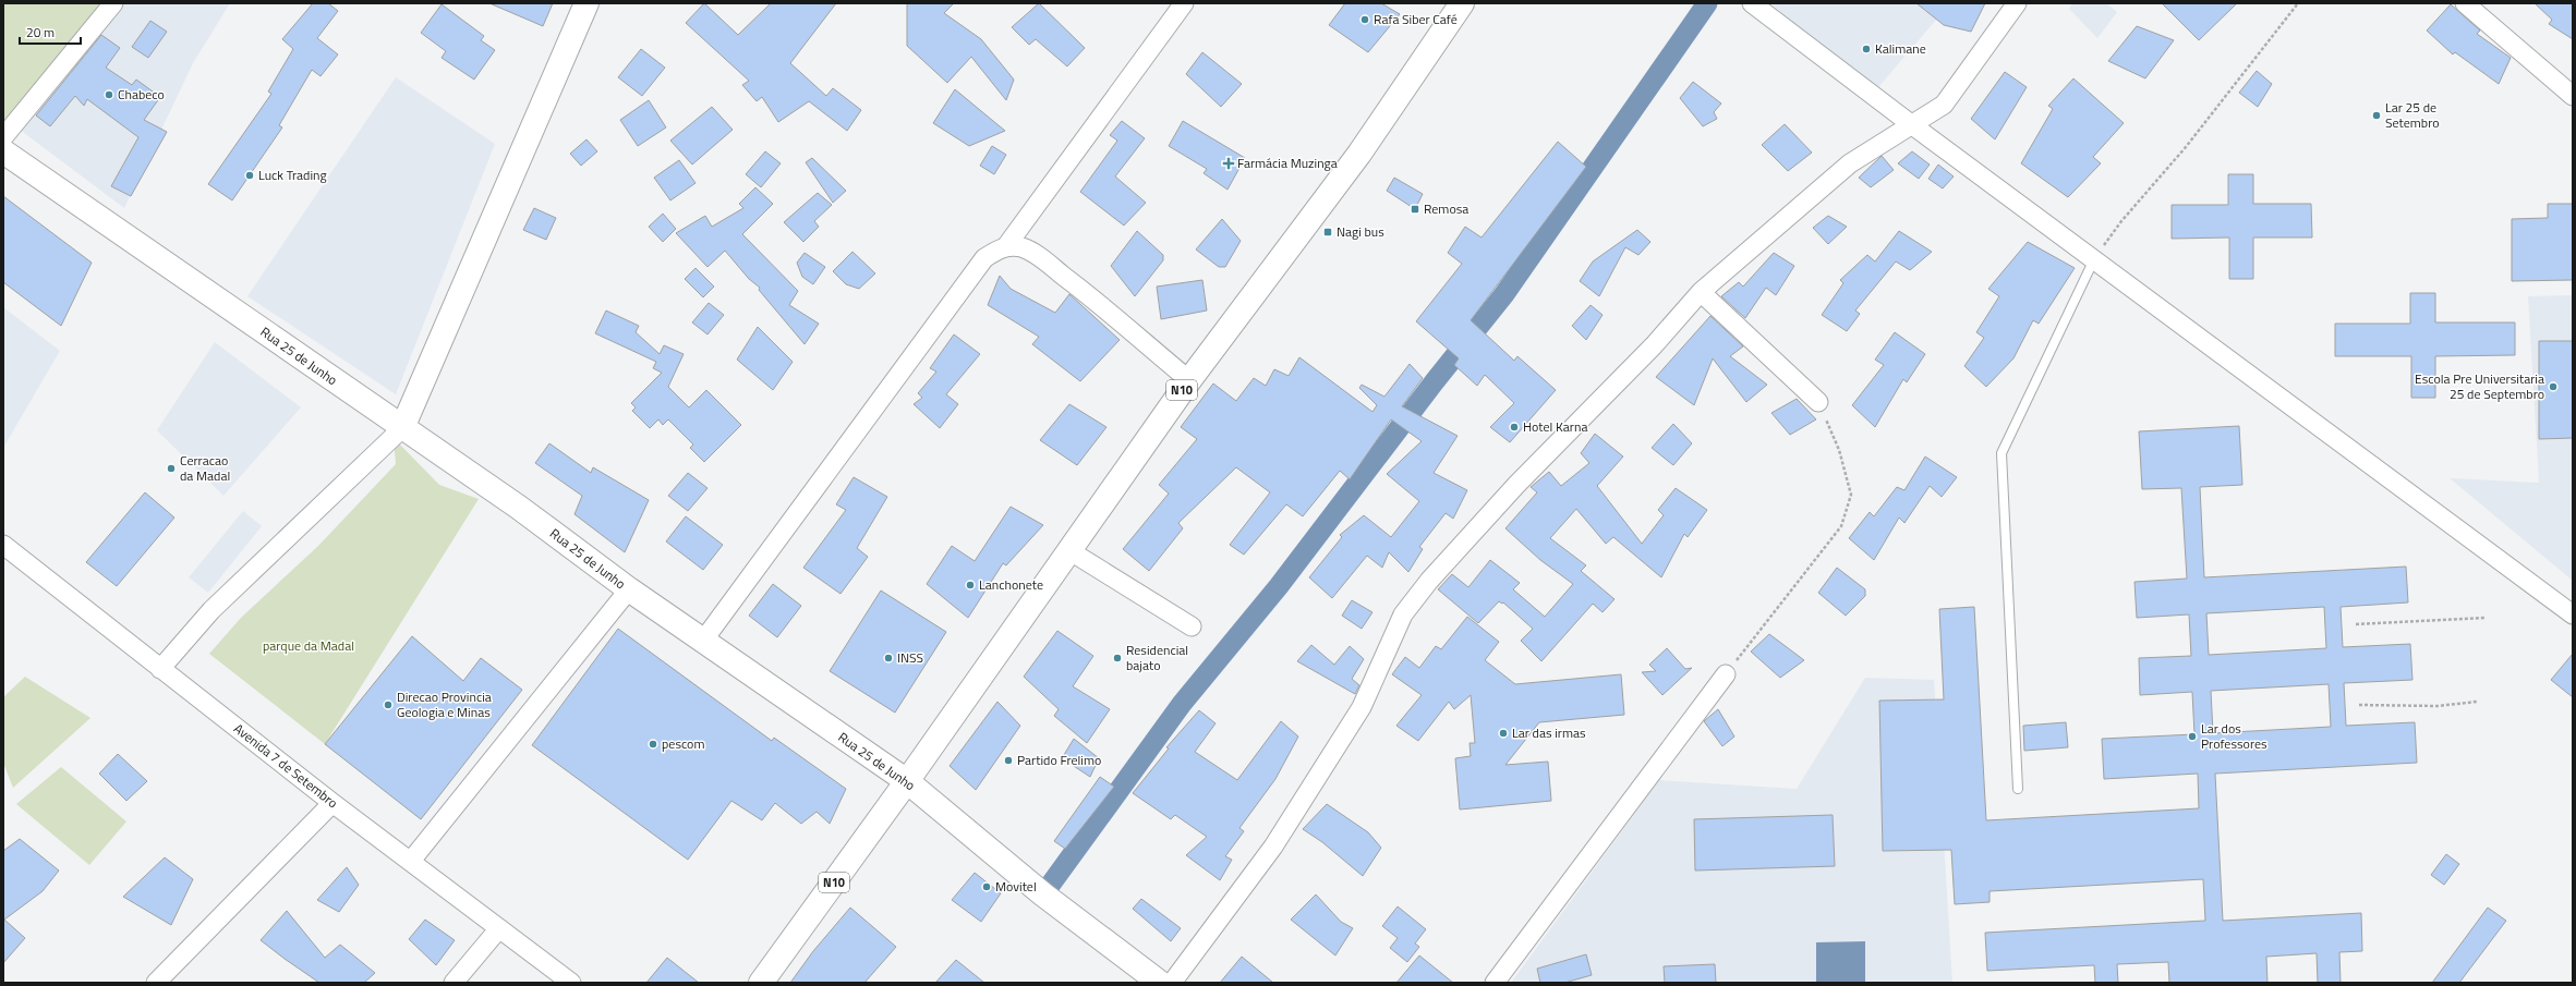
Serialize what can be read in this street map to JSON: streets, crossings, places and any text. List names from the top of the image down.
{
  "streets": {
    "street": ["Rua 25 de Junho", "N10", "Avenida 7 de Setembro"]
  },
  "crossings": [
    ["Rua 25 de Junho", "N10"]
  ],
  "parks": ["parque da Madal"],
  "places": {
    "other": [
      "Rafa Siber Café",
      "Kalimane",
      "Chabeco",
      "Lar 25 de Setembro",
      "Luck Trading",
      "Escola Pre Universitaria 25 de Septembro",
      "Hotel Karna",
      "Cerracao da Madal",
      "Lanchonete",
      "INSS",
      "Residencial bajato",
      "Direcao Provincia Geologia e Minas",
      "Lar das irmas",
      "Lar dos Professores",
      "pescom",
      "Partido Frelimo",
      "Movitel"
    ],
    "health": ["Farmácia Muzinga"],
    "transit": ["Remosa", "Nagi bus"]
  },
  "scale_bar": "20 m"
}
